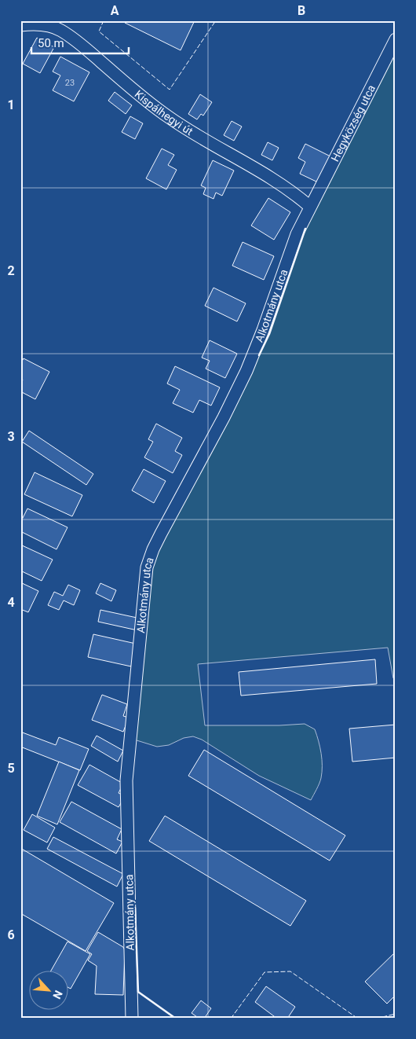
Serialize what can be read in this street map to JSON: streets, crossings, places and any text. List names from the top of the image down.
{
  "streets": {
    "street": ["Kispálhegyi út", "Hegyközség utca", "Alkotmány utca"]
  },
  "crossings": [
    ["Kispálhegyi út", "Hegyközség utca"],
    ["Kispálhegyi út", "Alkotmány utca"],
    ["Hegyközség utca", "Alkotmány utca"]
  ],
  "house_numbers": ["23"],
  "scale_bar": "50 m",
  "north": "bottom right",
  "grid": {
    "columns": ["A", "B"],
    "rows": [
      "1",
      "2",
      "3",
      "4",
      "5",
      "6"
    ]
  }
}
